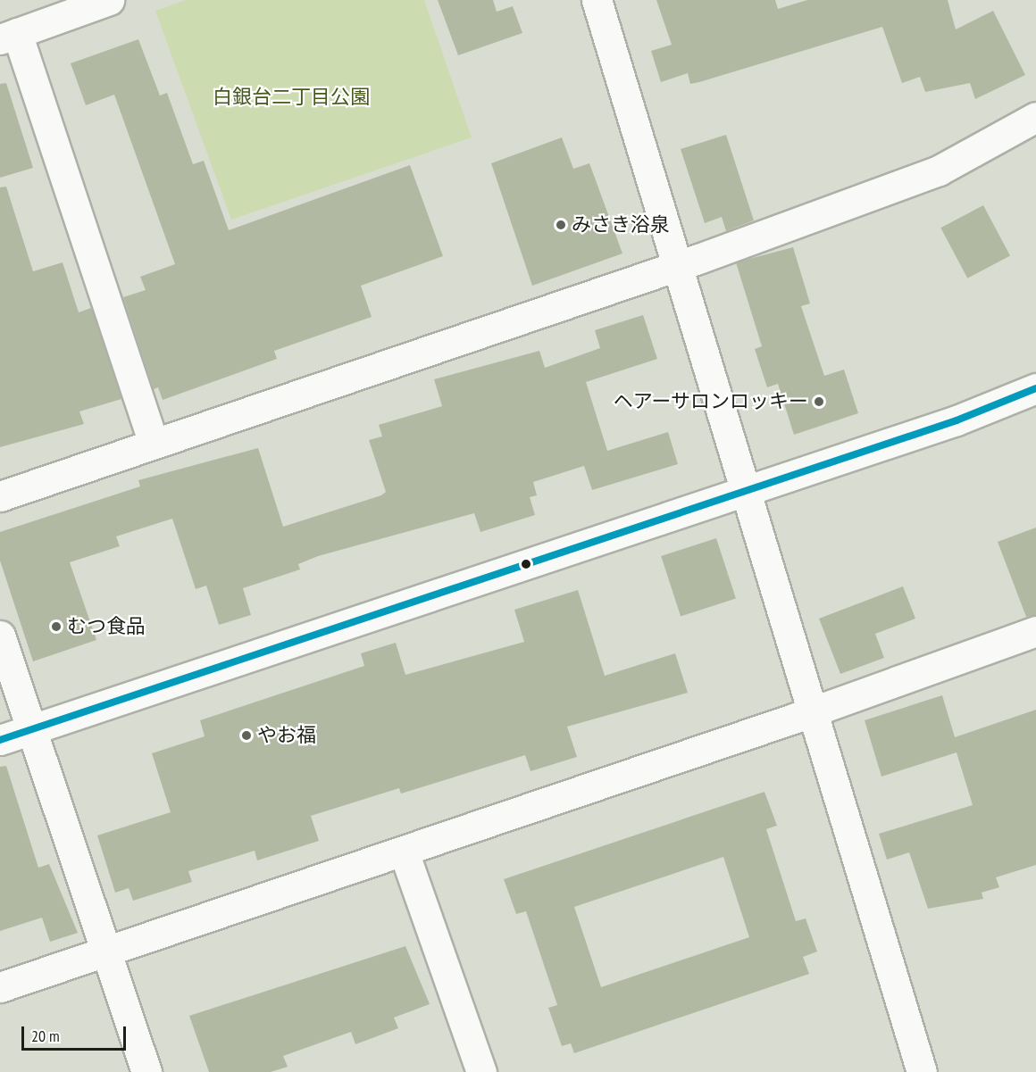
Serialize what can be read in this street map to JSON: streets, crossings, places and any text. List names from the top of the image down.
{
  "parks": ["白銀台二丁目公園"],
  "places": [
    "みさき浴泉",
    "ヘアーサロンロッキー",
    "むつ食品",
    "やお福"
  ],
  "scale_bar": "20 m"
}
